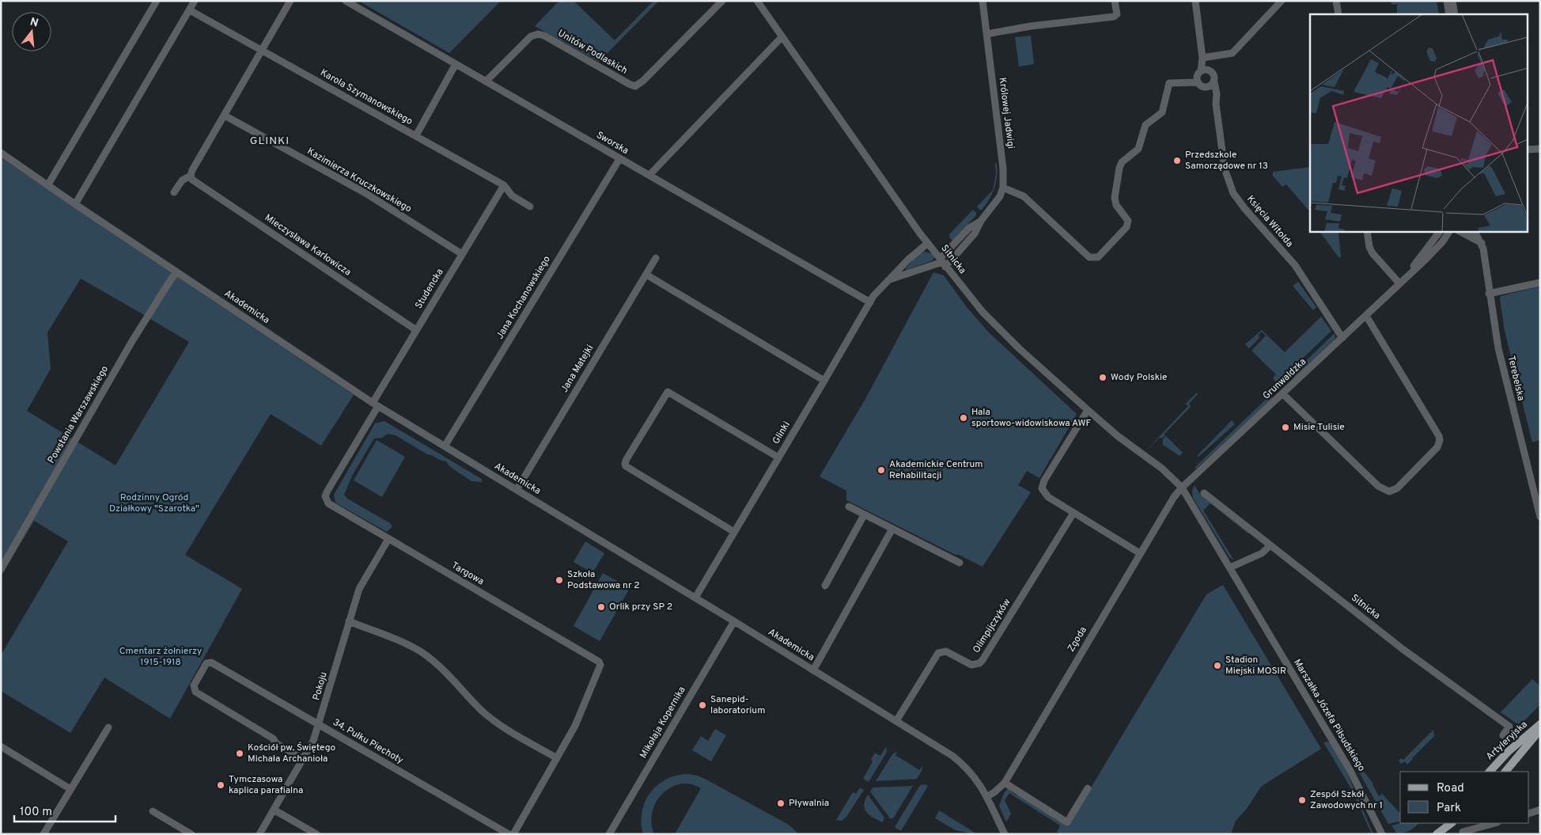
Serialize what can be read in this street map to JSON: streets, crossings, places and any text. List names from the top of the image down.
{
  "streets": {
    "main road": ["Artyleryjska"],
    "street": [
      "Unitów Podlaskich",
      "Karola Szymanowskiego",
      "Królowej Jadwigi",
      "Sworska",
      "Kazimierza Kruczkowskiego",
      "Księcia Witolda",
      "Mieczysława Karłowicza",
      "Sitnicka",
      "Studencka",
      "Jana Kochanowskiego",
      "Akademicka",
      "Jana Matejki",
      "Terebelska",
      "Grunwaldzka",
      "Powstania Warszawskiego",
      "Glinki",
      "Targowa",
      "Olimpijczyków",
      "Zgoda",
      "Pokoju",
      "Marszałka Józefa Piłsudskiego",
      "Mikołaja Kopernika",
      "34. Pułku Piechoty"
    ]
  },
  "crossings": [
    ["Unitów Podlaskich", "Sworska"],
    ["Karola Szymanowskiego", "Studencka"],
    ["Królowej Jadwigi", "Sitnicka"],
    ["Królowej Jadwigi", "Glinki"],
    ["Sworska", "Jana Kochanowskiego"],
    ["Sworska", "Glinki"],
    ["Kazimierza Kruczkowskiego", "Studencka"],
    ["Księcia Witolda", "Grunwaldzka"],
    ["Mieczysława Karłowicza", "Studencka"],
    ["Sitnicka", "Grunwaldzka"],
    ["Sitnicka", "Glinki"],
    ["Sitnicka", "Zgoda"],
    ["Sitnicka", "Marszałka Józefa Piłsudskiego"],
    ["Studencka", "Akademicka"],
    ["Studencka", "Targowa"],
    ["Jana Kochanowskiego", "Akademicka"],
    ["Akademicka", "Jana Matejki"],
    ["Akademicka", "Powstania Warszawskiego"],
    ["Akademicka", "Glinki"],
    ["Akademicka", "Olimpijczyków"],
    ["Akademicka", "Zgoda"],
    ["Akademicka", "Mikołaja Kopernika"],
    ["Grunwaldzka", "Zgoda"],
    ["Grunwaldzka", "Marszałka Józefa Piłsudskiego"],
    ["Targowa", "Pokoju"],
    ["Zgoda", "Marszałka Józefa Piłsudskiego"],
    ["Pokoju", "34. Pułku Piechoty"]
  ],
  "districts": ["GLINKI"],
  "parks": ["Rodzinny Ogród Działkowy \"Szarotka\"", "Cmentarz żołnierzy 1915-1918"],
  "places": [
    "Przedszkole Samorządowe nr 13",
    "Wody Polskie",
    "Hala sportowo-widowiskowa AWF",
    "Misie Tulisie",
    "Akademickie Centrum Rehabilitacji",
    "Szkoła Podstawowa nr 2",
    "Orlik przy SP 2",
    "Stadion Miejski MOSIR",
    "Sanepid- laboratorium",
    "Kościół pw. Świętego Michała Archanioła",
    "Tymczasowa kaplica parafialna",
    "Zespół Szkół Zawodowych nr 1",
    "Pływalnia"
  ],
  "legend": ["Road", "Park"],
  "scale_bar": "100 m",
  "north": "top"
}
